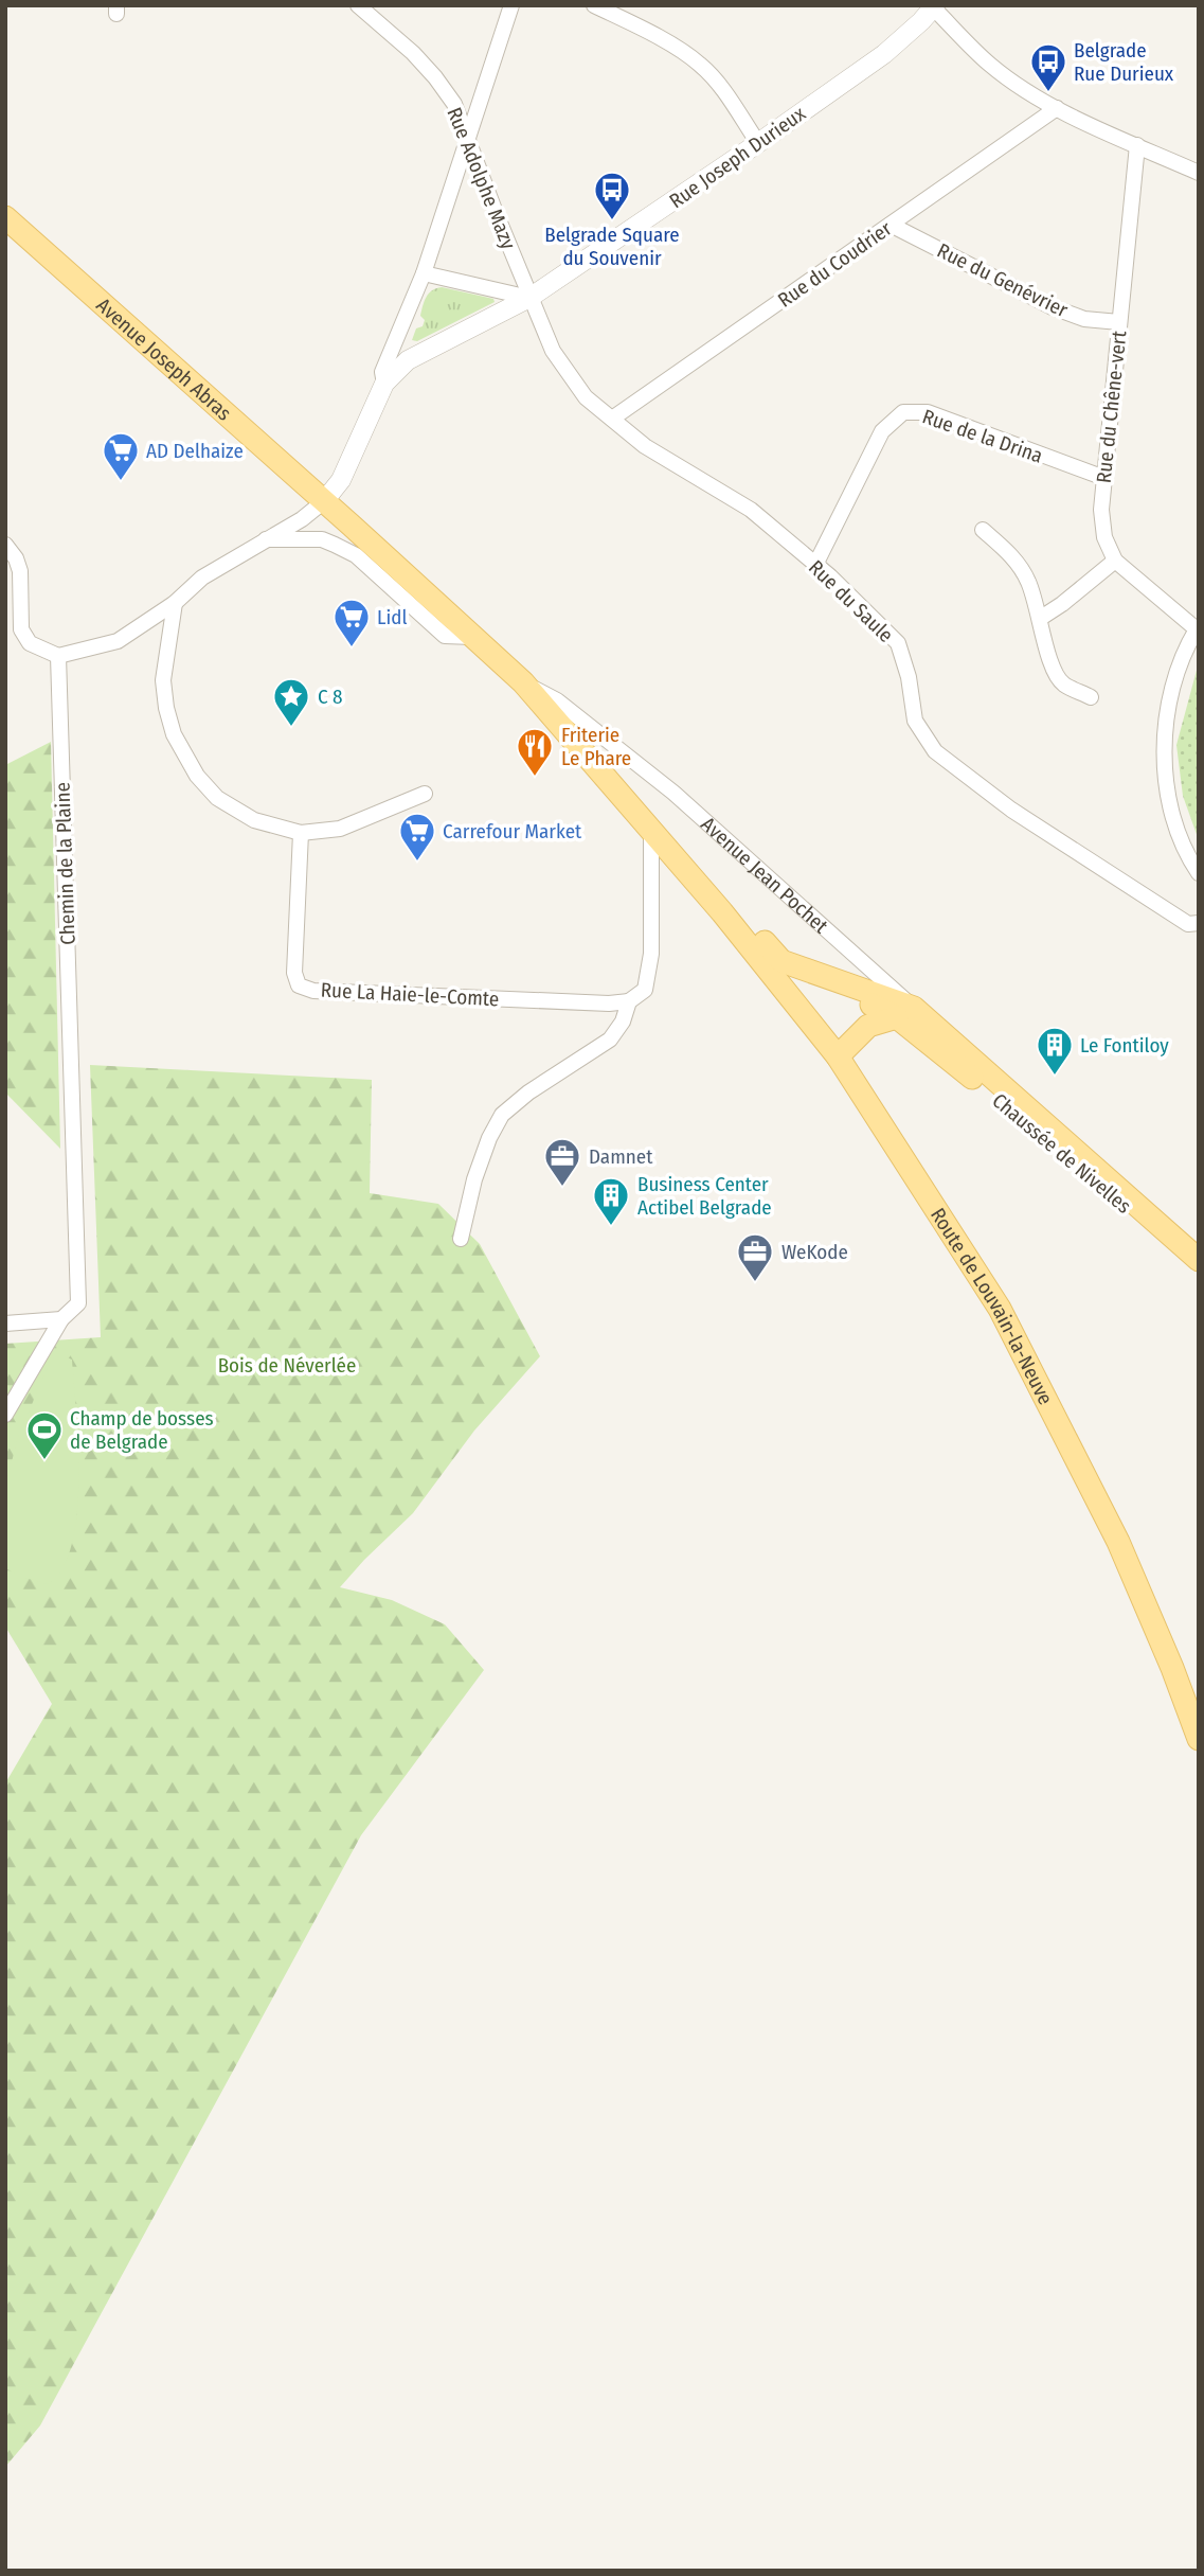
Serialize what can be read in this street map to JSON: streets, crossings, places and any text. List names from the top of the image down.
{
  "streets": {
    "main road": [
      "Avenue Joseph Abras",
      "Avenue Jean Pochet",
      "Chaussée de Nivelles",
      "Route de Louvain-la-Neuve"
    ],
    "street": [
      "Rue Joseph Durieux",
      "Rue Adolphe Mazy",
      "Rue du Coudrier",
      "Rue du Genévrier",
      "Rue du Chêne-vert",
      "Rue de la Drina",
      "Rue du Saule",
      "Chemin de la Plaine",
      "Rue La Haie-le-Comte"
    ]
  },
  "crossings": [
    ["Rue Joseph Durieux", "Rue Adolphe Mazy"],
    ["Rue Joseph Durieux", "Rue du Saule"],
    ["Rue Adolphe Mazy", "Rue du Saule"],
    ["Rue du Coudrier", "Rue du Genévrier"],
    ["Rue du Coudrier", "Rue du Saule"],
    ["Rue du Genévrier", "Rue du Chêne-vert"],
    ["Avenue Joseph Abras", "Avenue Jean Pochet"],
    ["Rue du Chêne-vert", "Rue de la Drina"],
    ["Rue de la Drina", "Rue du Saule"],
    ["Avenue Jean Pochet", "Chaussée de Nivelles"]
  ],
  "parks": ["Bois de Néverlée"],
  "places": {
    "bus stop": ["Belgrade Rue Durieux", "Belgrade Square du Souvenir"],
    "supermarket": ["AD Delhaize", "Lidl", "Carrefour Market"],
    "place": ["C 8"],
    "restaurant": ["Friterie Le Phare"],
    "building": ["Le Fontiloy", "Business Center Actibel Belgrade"],
    "office": ["Damnet", "WeKode"],
    "sports": ["Champ de bosses de Belgrade"]
  }
}
